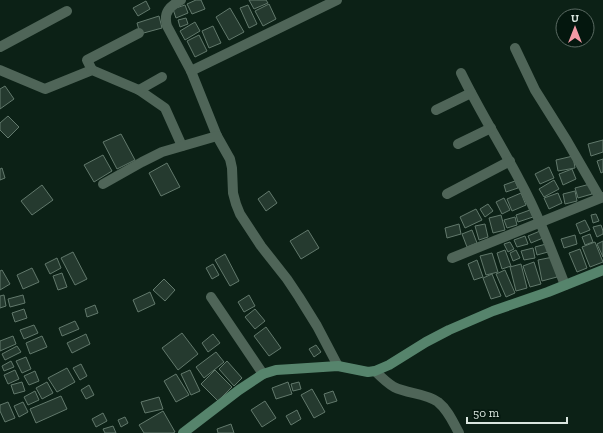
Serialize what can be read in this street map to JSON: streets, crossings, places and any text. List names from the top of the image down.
{
  "scale_bar": "50 m",
  "north": "top"
}
